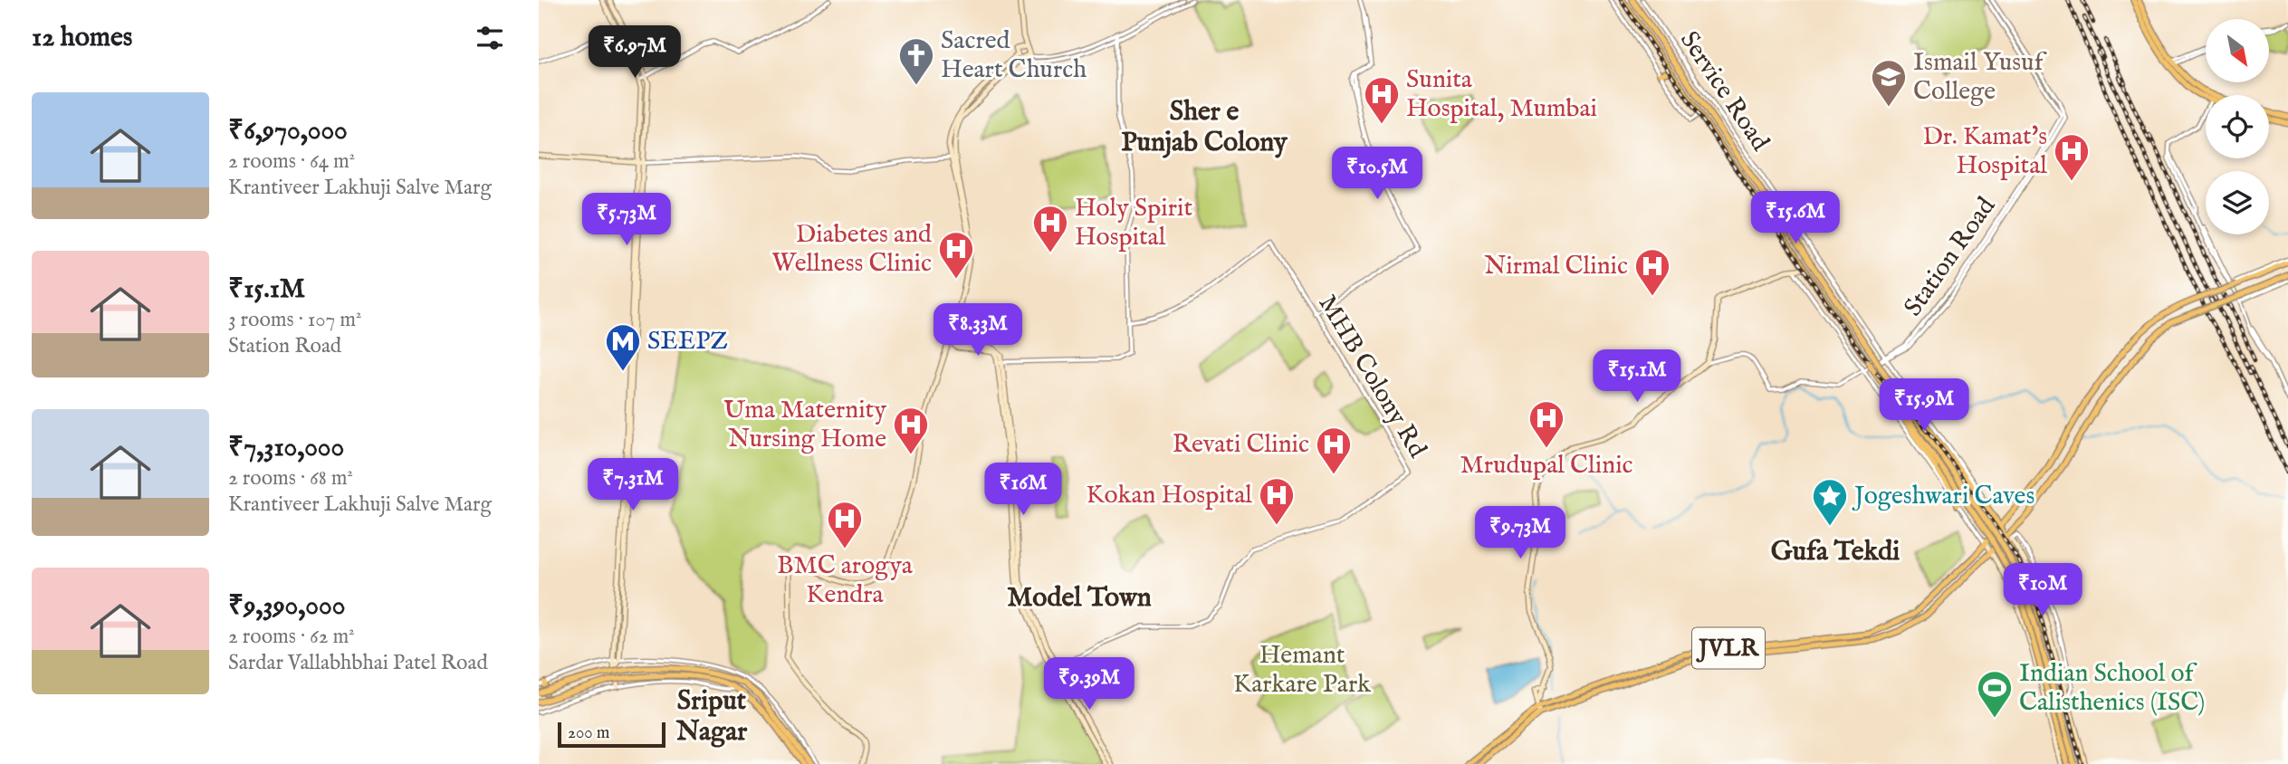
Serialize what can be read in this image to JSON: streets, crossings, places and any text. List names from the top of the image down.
{
  "streets": {
    "main road": ["Station Road", "JVLR"],
    "street": ["Service Road", "MHB Colony Rd"]
  },
  "crossings": [
    ["Service Road", "Station Road"]
  ],
  "districts": [
    "Sher e Punjab Colony",
    "Gufa Tekdi",
    "Model Town",
    "Sriput Nagar"
  ],
  "parks": ["Hemant Karkare Park"],
  "places": {
    "church": ["Sacred Heart Church"],
    "school or university": ["Ismail Yusuf College"],
    "hospital": [
      "Sunita Hospital, Mumbai",
      "Dr. Kamat's Hospital",
      "Holy Spirit Hospital",
      "Diabetes and Wellness Clinic",
      "Nirmal Clinic",
      "Mrudupal Clinic",
      "Uma Maternity Nursing Home",
      "Revati Clinic",
      "Kokan Hospital",
      "BMC arogya Kendra"
    ],
    "metro station": ["SEEPZ"],
    "place": ["Jogeshwari Caves"],
    "sports": ["Indian School of Calisthenics (ISC)"]
  },
  "scale_bar": "200 m",
  "north": "bottom right",
  "page": {
    "heading": "12 homes",
    "price": [
      "₹6.97M",
      "₹10.5M",
      "₹15.6M",
      "₹5.73M",
      "₹8.33M",
      "₹15.1M",
      "₹15.9M",
      "₹7.31M",
      "₹16M",
      "₹9.73M",
      "₹10M",
      "₹9.39M"
    ],
    "list": [
      {
        "name": "₹6,970,000",
        "note": "2 rooms · 64 m² · Krantiveer Lakhuji Salve Marg"
      },
      {
        "name": "₹15.1M",
        "note": "3 rooms · 107 m² · Station Road"
      },
      {
        "name": "₹7,310,000",
        "note": "2 rooms · 68 m² · Krantiveer Lakhuji Salve Marg"
      },
      {
        "name": "₹9,390,000",
        "note": "2 rooms · 62 m² · Sardar Vallabhbhai Patel Road"
      }
    ],
    "scale": "200 m"
  }
}
